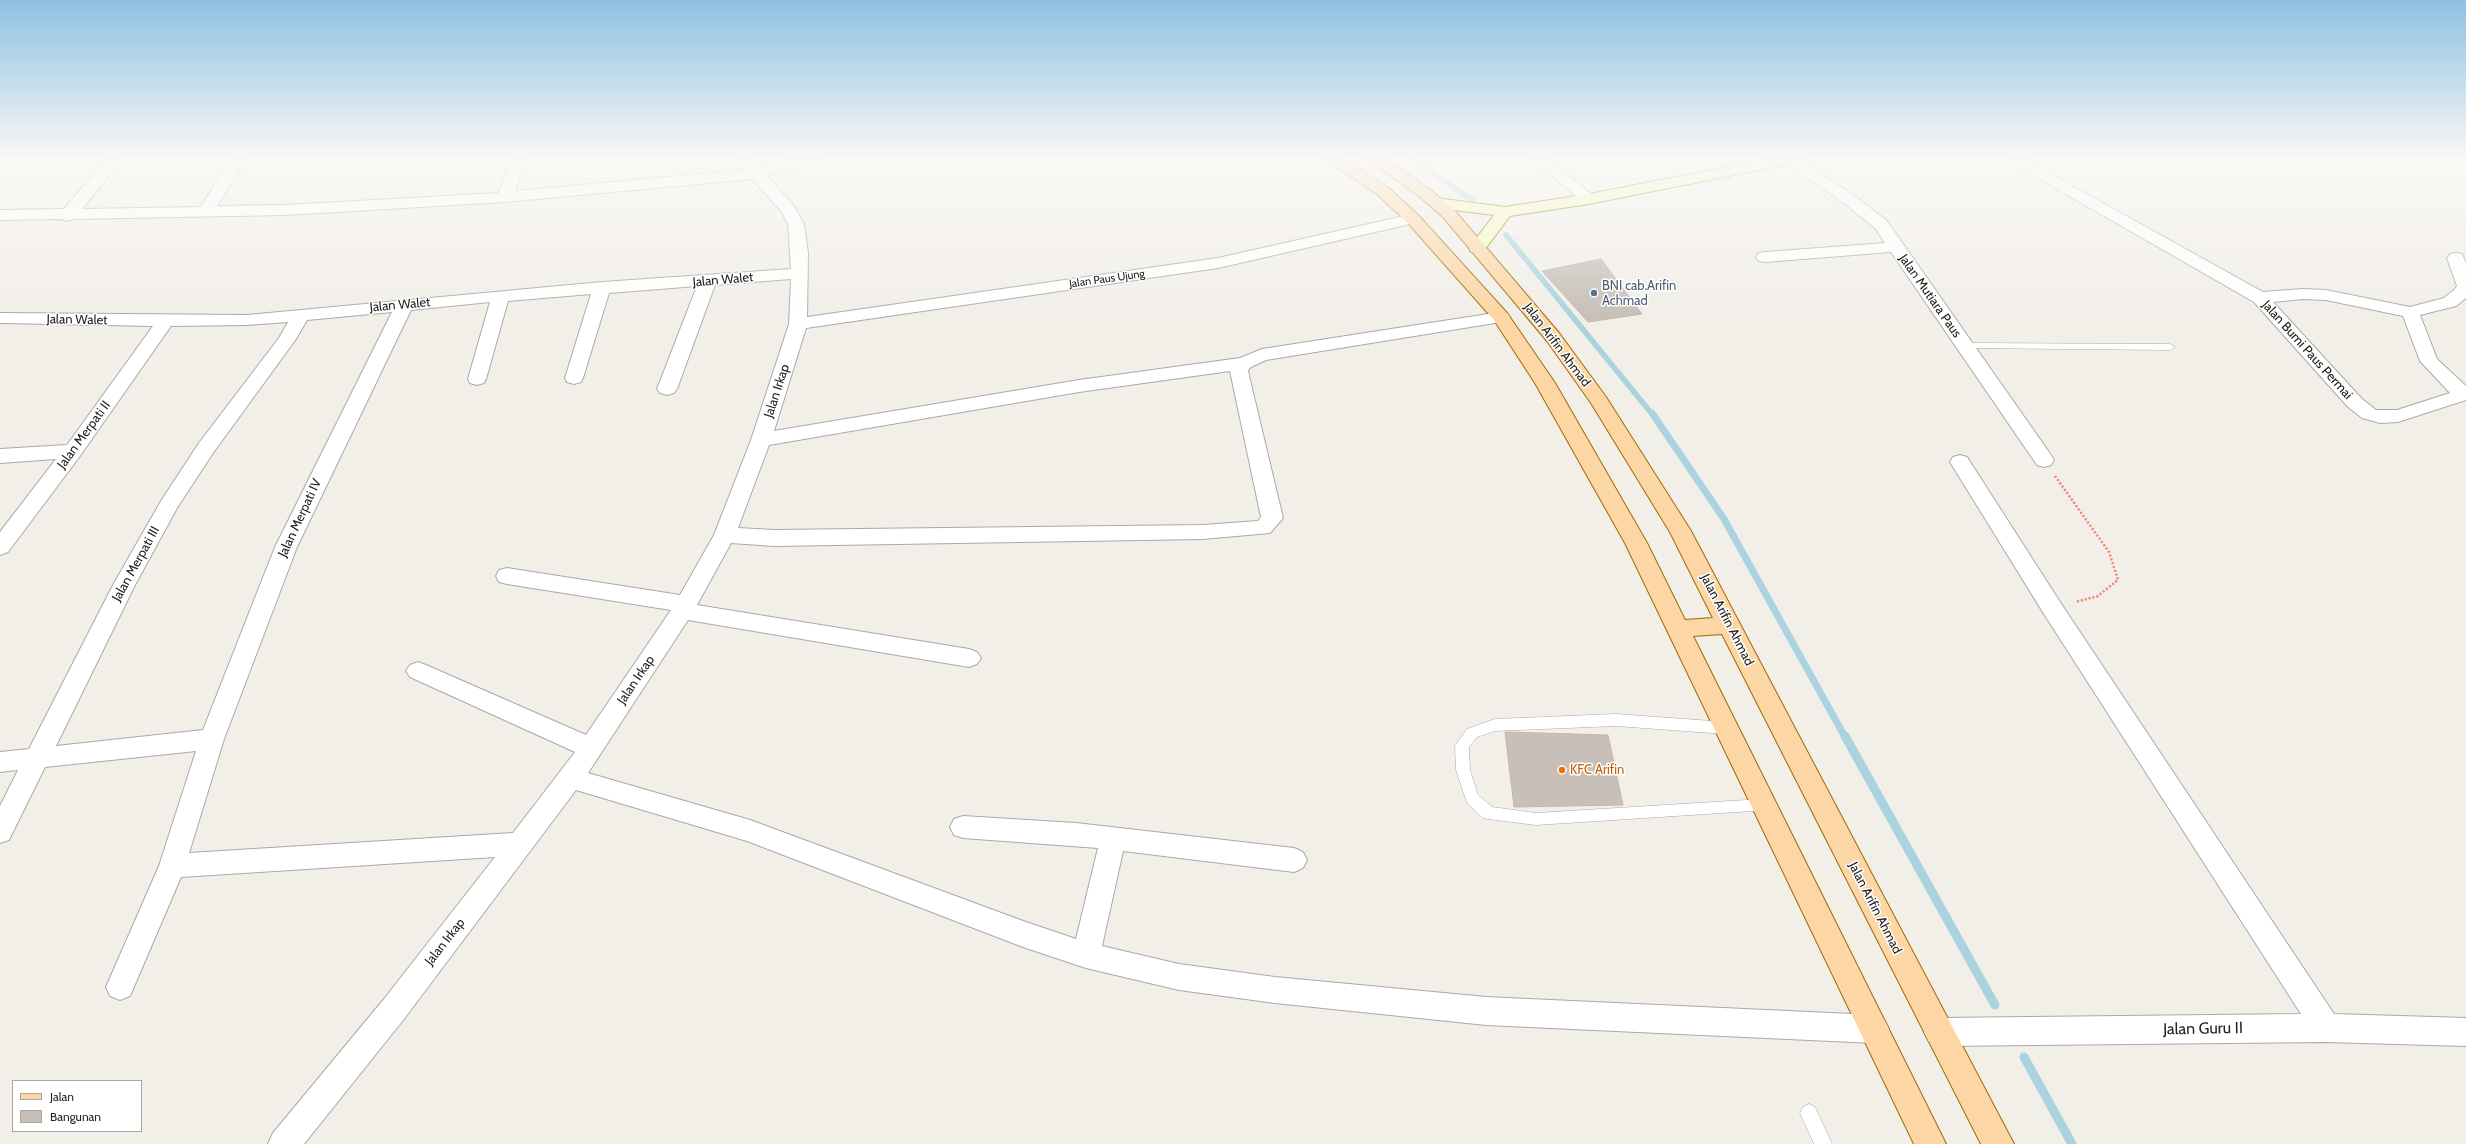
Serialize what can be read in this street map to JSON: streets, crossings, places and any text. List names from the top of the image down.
{
  "streets": {
    "main road": ["Jalan Arifin Ahmad"],
    "street": [
      "Jalan Paus Ujung",
      "Jalan Walet",
      "Jalan Mutiara Paus",
      "Jalan Bumi Paus Permai",
      "Jalan Irkap",
      "Jalan Merpati II",
      "Jalan Merpati IV",
      "Jalan Merpati III",
      "Jalan Guru II"
    ]
  },
  "crossings": [
    ["Jalan Paus Ujung", "Jalan Irkap"],
    ["Jalan Walet", "Jalan Irkap"],
    ["Jalan Walet", "Jalan Merpati II"],
    ["Jalan Walet", "Jalan Merpati IV"],
    ["Jalan Walet", "Jalan Merpati III"],
    ["Jalan Arifin Ahmad", "Jalan Guru II"]
  ],
  "places": ["BNI cab.Arifin Achmad", "KFC Arifin"],
  "legend": ["Jalan", "Bangunan"]
}
